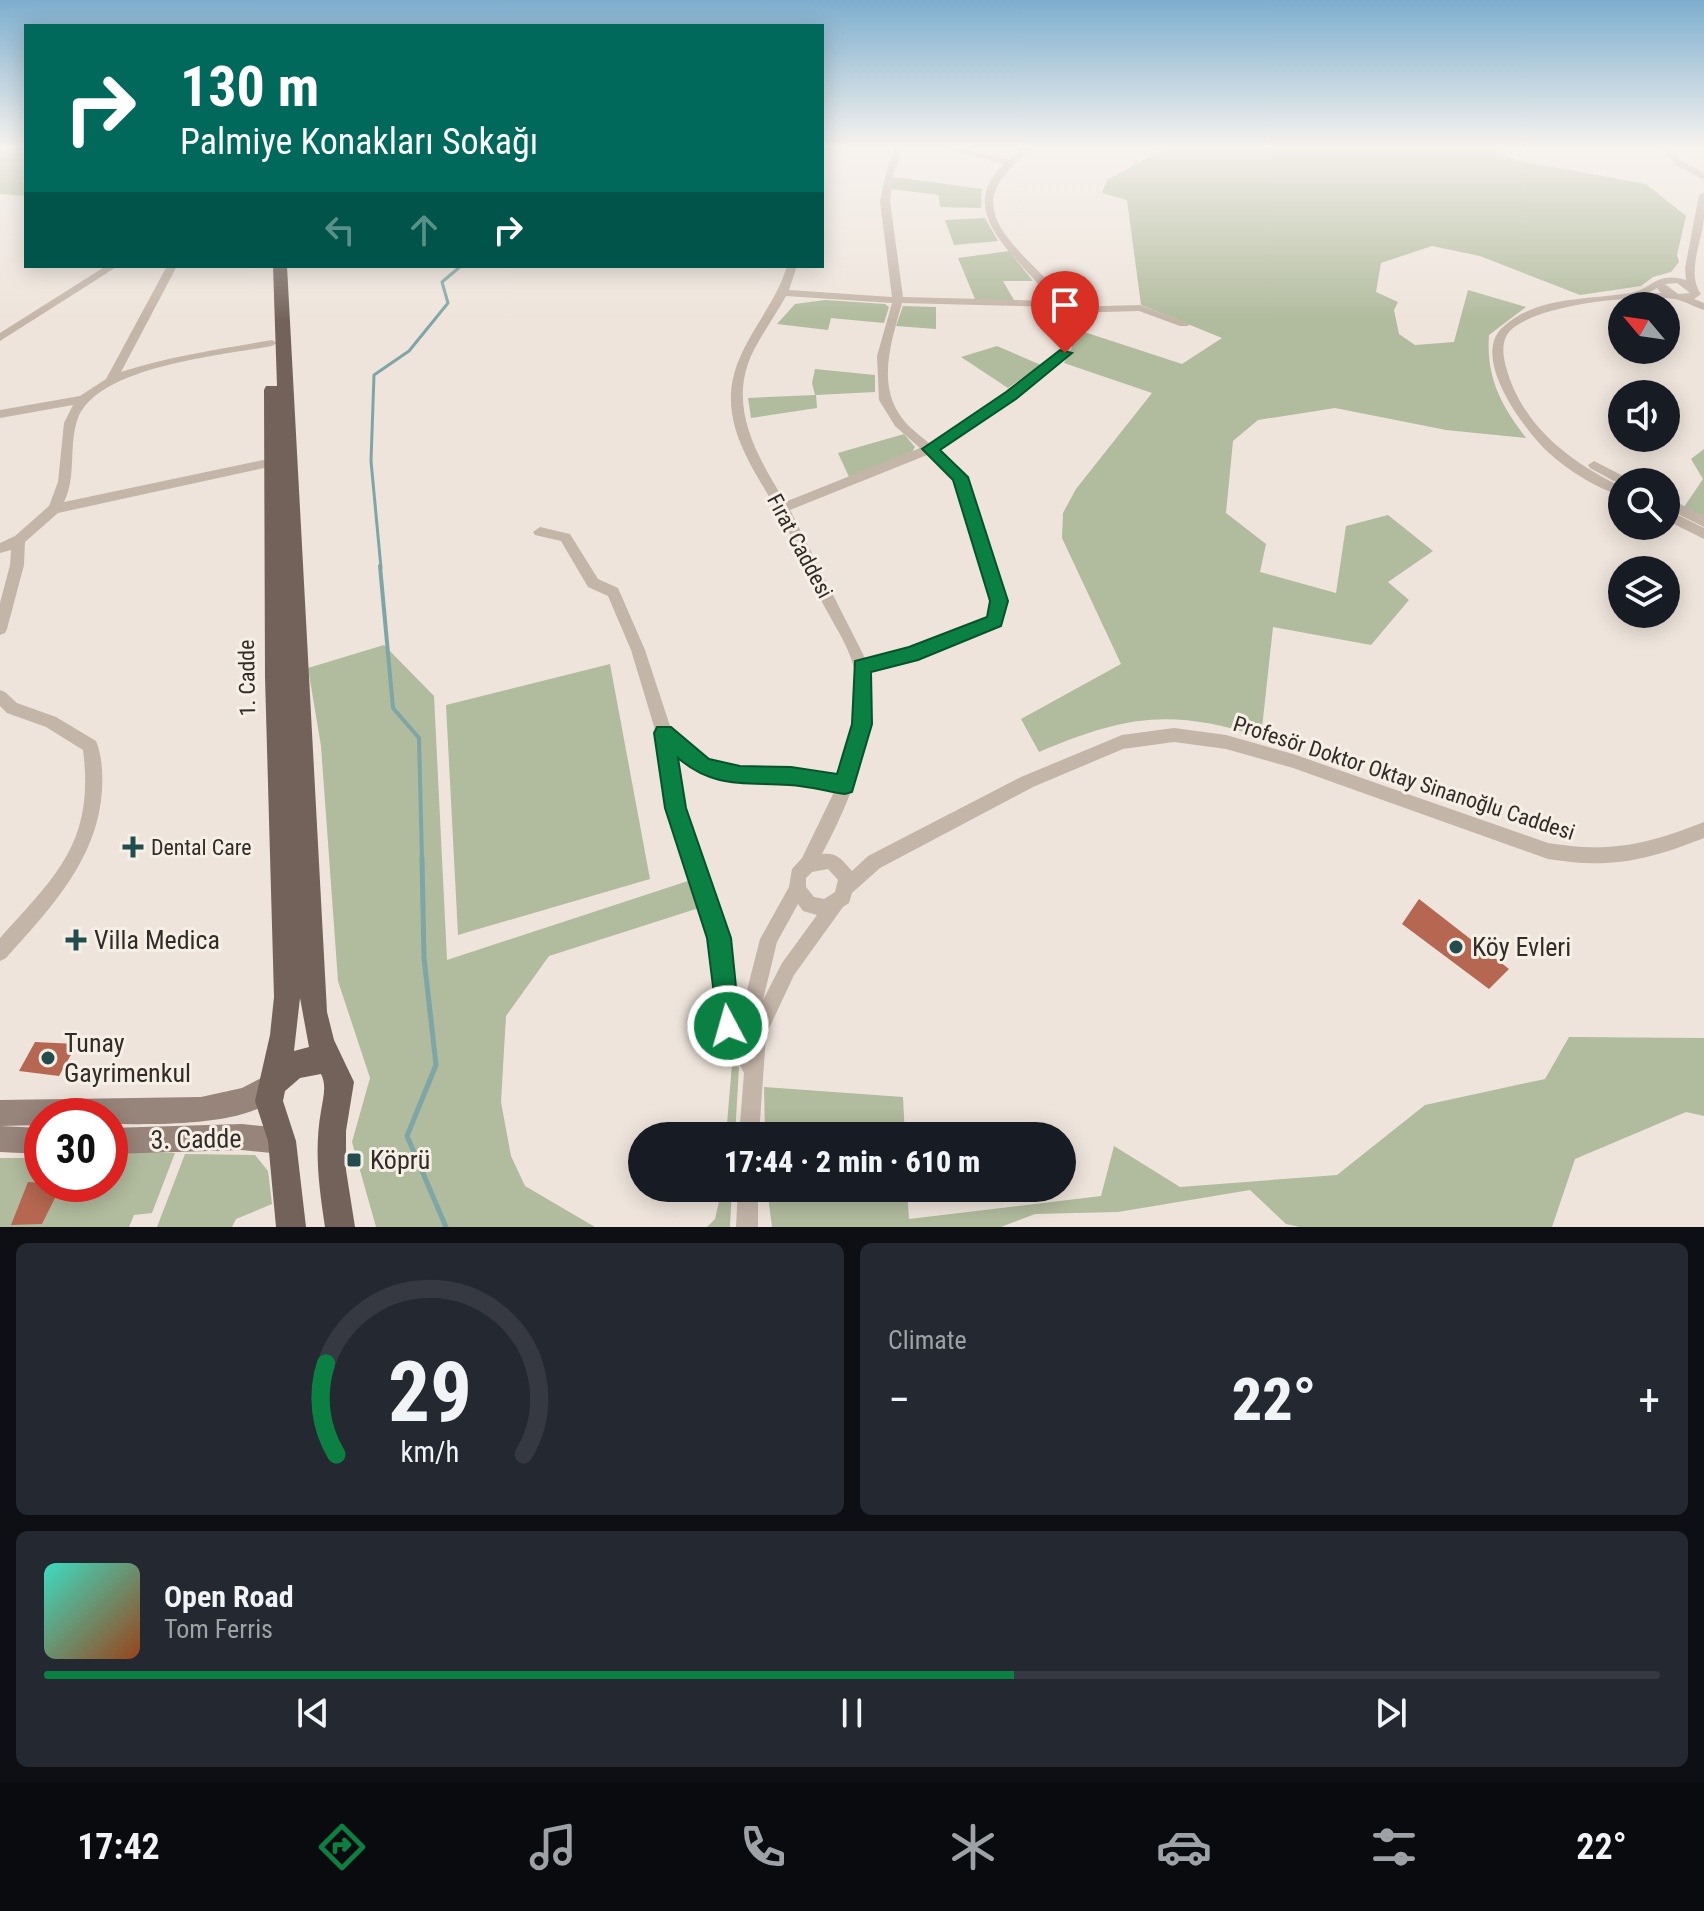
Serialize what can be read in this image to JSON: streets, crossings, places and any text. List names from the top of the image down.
{
  "streets": {
    "main road": ["1. Cadde", "3. Cadde"],
    "street": ["Fırat Caddesi", "Profesör Doktor Oktay Sinanoğlu Caddesi"]
  },
  "crossings": [
    ["Fırat Caddesi", "Profesör Doktor Oktay Sinanoğlu Caddesi"],
    ["1. Cadde", "3. Cadde"]
  ],
  "places": {
    "health": ["Dental Care", "Villa Medica"],
    "other": ["Köy Evleri", "Tunay Gayrimenkul"],
    "transit": ["Köprü"]
  },
  "north": "top left",
  "page": {
    "turn": ["130 m", "Palmiye Konakları Sokağı"],
    "limit": "30",
    "trip": "17:44 · 2 min · 610 m",
    "tile": "Climate",
    "heat": ["−", "22°", "+"],
    "song": ["Open Road", "Tom Ferris"],
    "tabs": ["17:42", "22°"],
    "gauge": ["29", "km/h"]
  }
}
